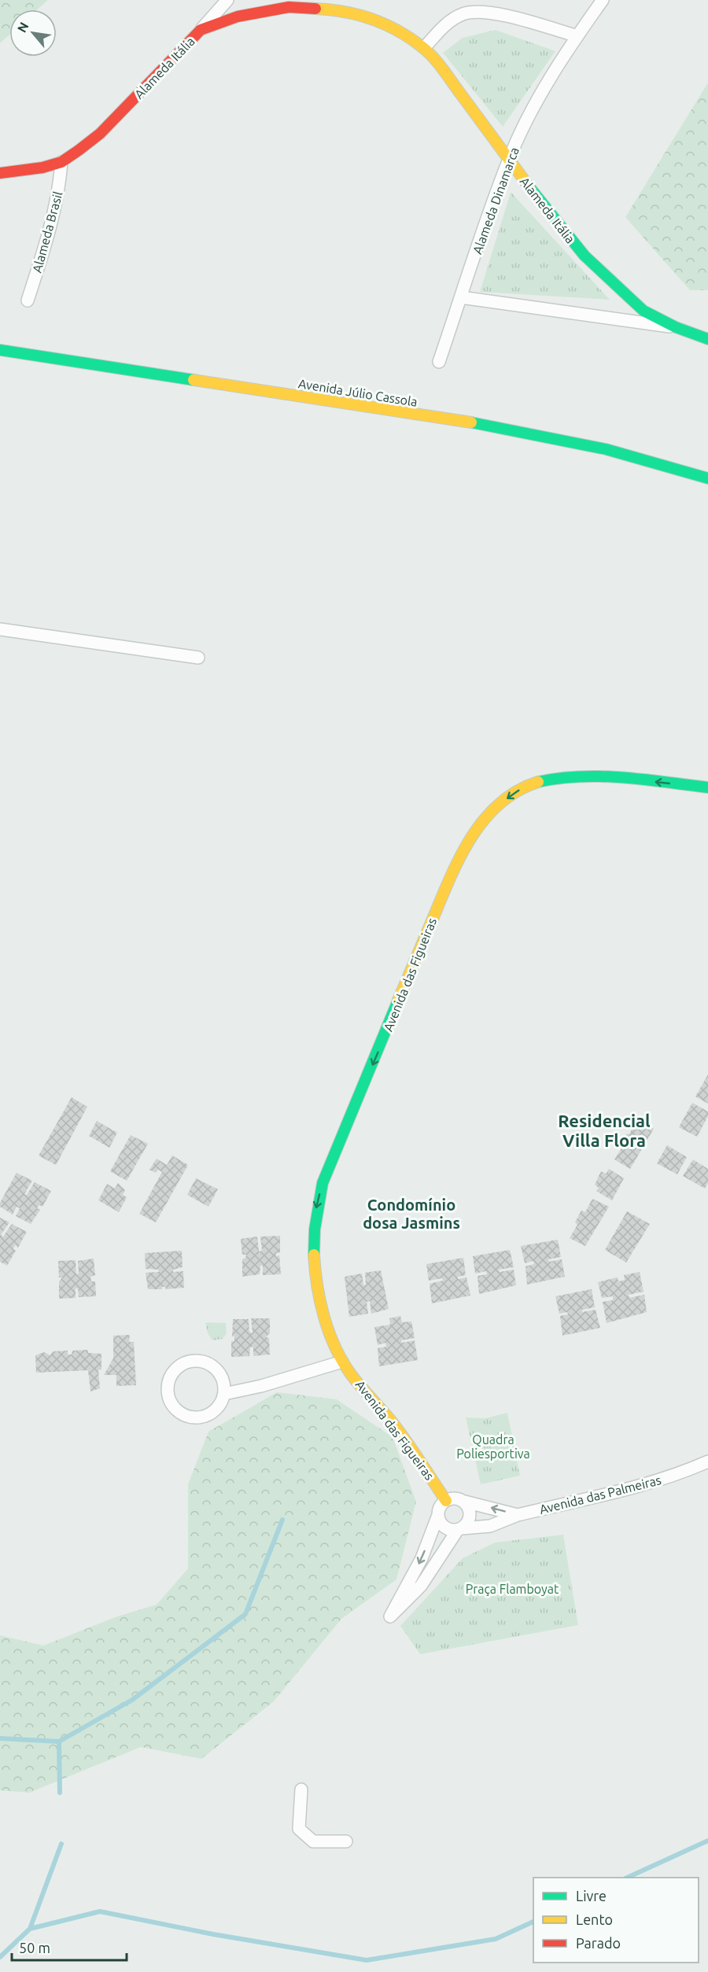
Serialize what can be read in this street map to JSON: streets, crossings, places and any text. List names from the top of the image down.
{
  "streets": {
    "street": [
      "Alameda Itália",
      "Alameda Dinamarca",
      "Alameda Brasil",
      "Avenida Júlio Cassola",
      "Avenida das Figueiras",
      "Avenida das Palmeiras"
    ]
  },
  "crossings": [
    ["Alameda Itália", "Alameda Dinamarca"],
    ["Alameda Itália", "Alameda Brasil"],
    ["Avenida das Figueiras", "Avenida das Palmeiras"]
  ],
  "one_way": ["Avenida das Figueiras"],
  "districts": ["Residencial Villa Flora", "Condomínio dosa Jasmins"],
  "parks": ["Quadra Poliesportiva", "Praça Flamboyat"],
  "legend": ["Livre", "Lento", "Parado"],
  "scale_bar": "50 m",
  "north": "top left"
}
